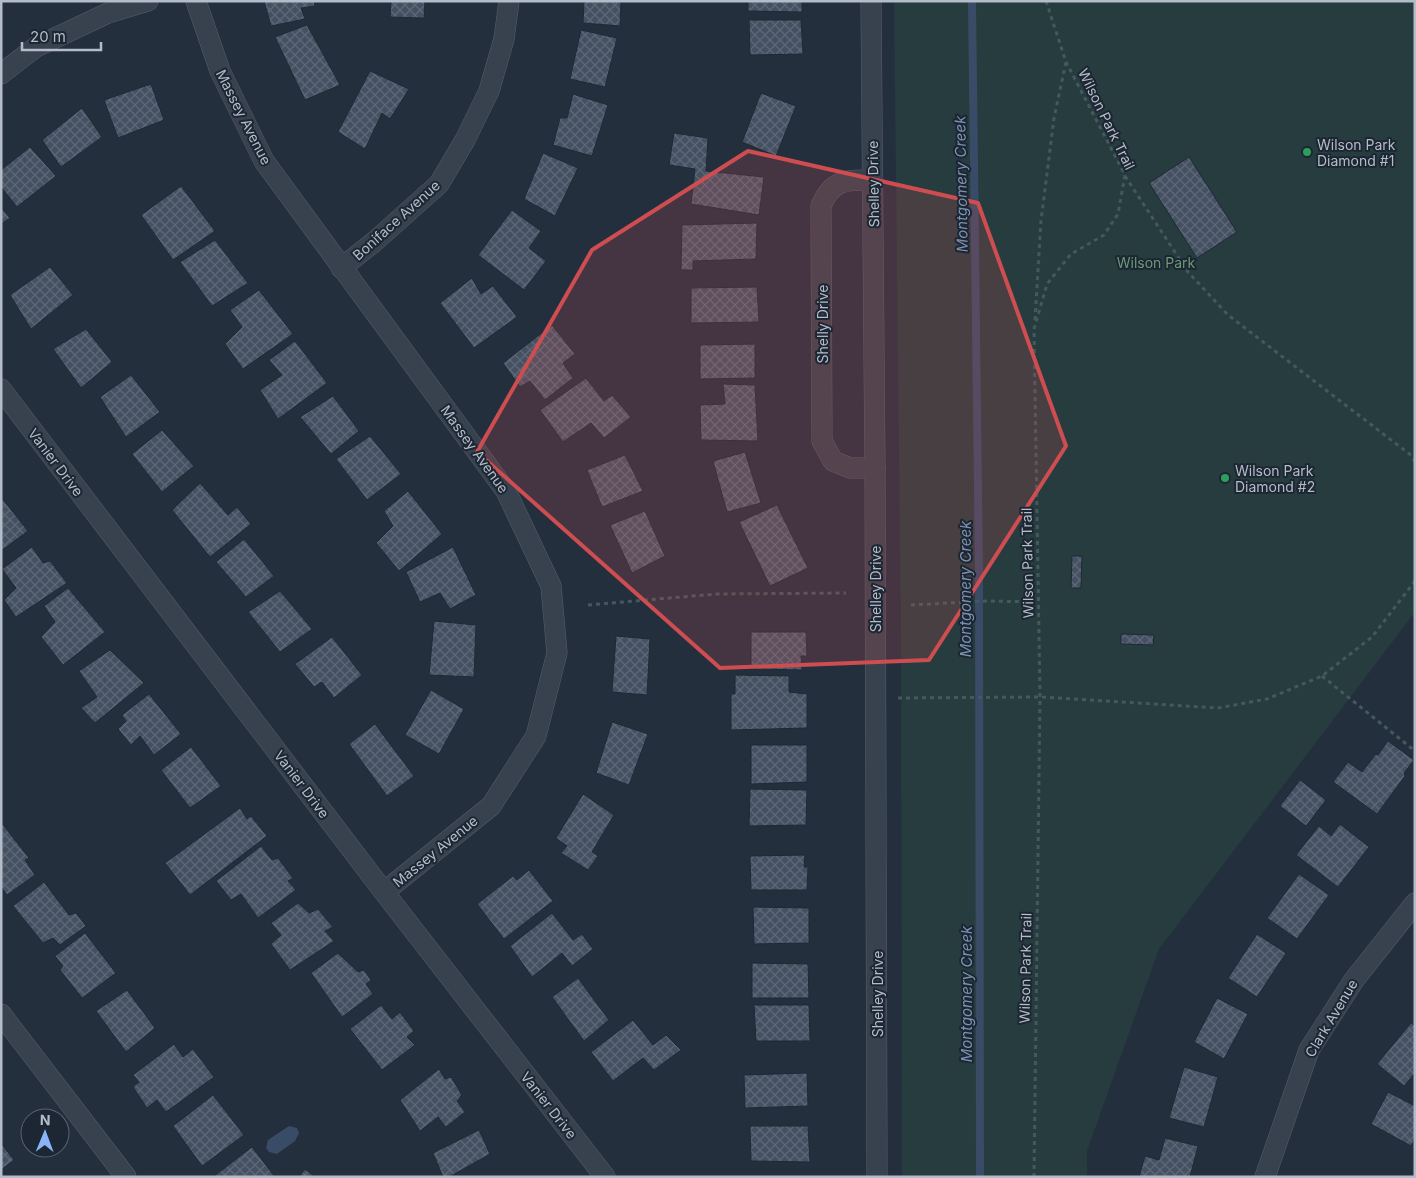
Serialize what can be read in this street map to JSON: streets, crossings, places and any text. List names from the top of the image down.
{
  "streets": {
    "street": [
      "Massey Avenue",
      "Shelley Drive",
      "Boniface Avenue",
      "Shelly Drive",
      "Vanier Drive",
      "Clark Avenue"
    ],
    "path": ["Wilson Park Trail"]
  },
  "crossings": [
    ["Massey Avenue", "Boniface Avenue"],
    ["Massey Avenue", "Vanier Drive"],
    ["Shelley Drive", "Shelly Drive"]
  ],
  "water": ["Montgomery Creek"],
  "parks": ["Wilson Park"],
  "places": ["Wilson Park Diamond #1", "Wilson Park Diamond #2"],
  "scale_bar": "20 m",
  "north": "top"
}
